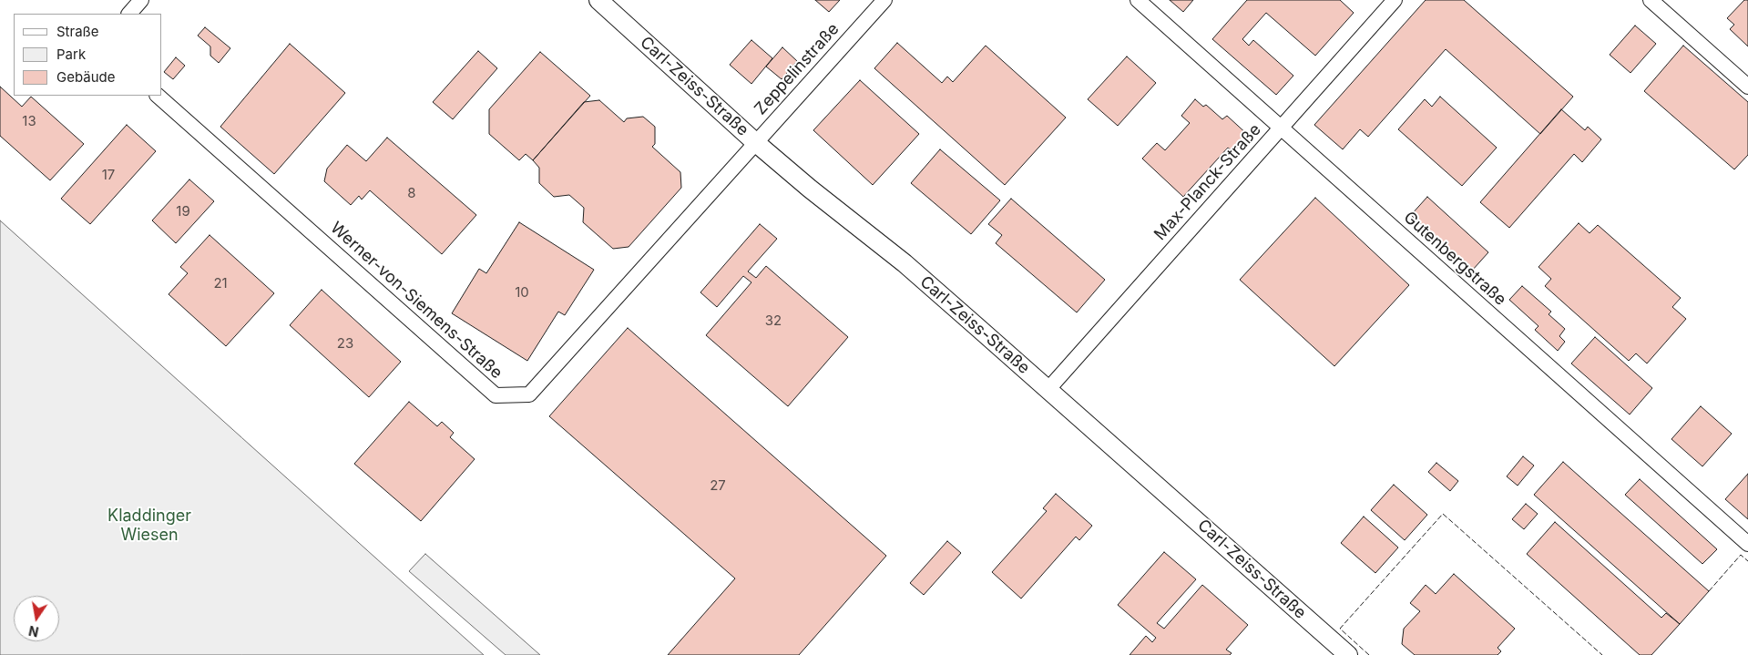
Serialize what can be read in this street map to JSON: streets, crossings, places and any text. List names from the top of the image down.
{
  "streets": {
    "main road": ["Carl-Zeiss-Straße"],
    "street": [
      "Zeppelinstraße",
      "Max-Planck-Straße",
      "Gutenbergstraße",
      "Werner-von-Siemens-Straße"
    ]
  },
  "crossings": [
    ["Zeppelinstraße", "Carl-Zeiss-Straße"],
    ["Zeppelinstraße", "Werner-von-Siemens-Straße"],
    ["Carl-Zeiss-Straße", "Max-Planck-Straße"],
    ["Carl-Zeiss-Straße", "Werner-von-Siemens-Straße"],
    ["Max-Planck-Straße", "Gutenbergstraße"]
  ],
  "parks": ["Kladdinger Wiesen"],
  "house_numbers": [
    "13",
    "17",
    "8",
    "19",
    "21",
    "10",
    "32",
    "23",
    "27"
  ],
  "legend": ["Straße", "Park", "Gebäude"],
  "north": "bottom"
}
